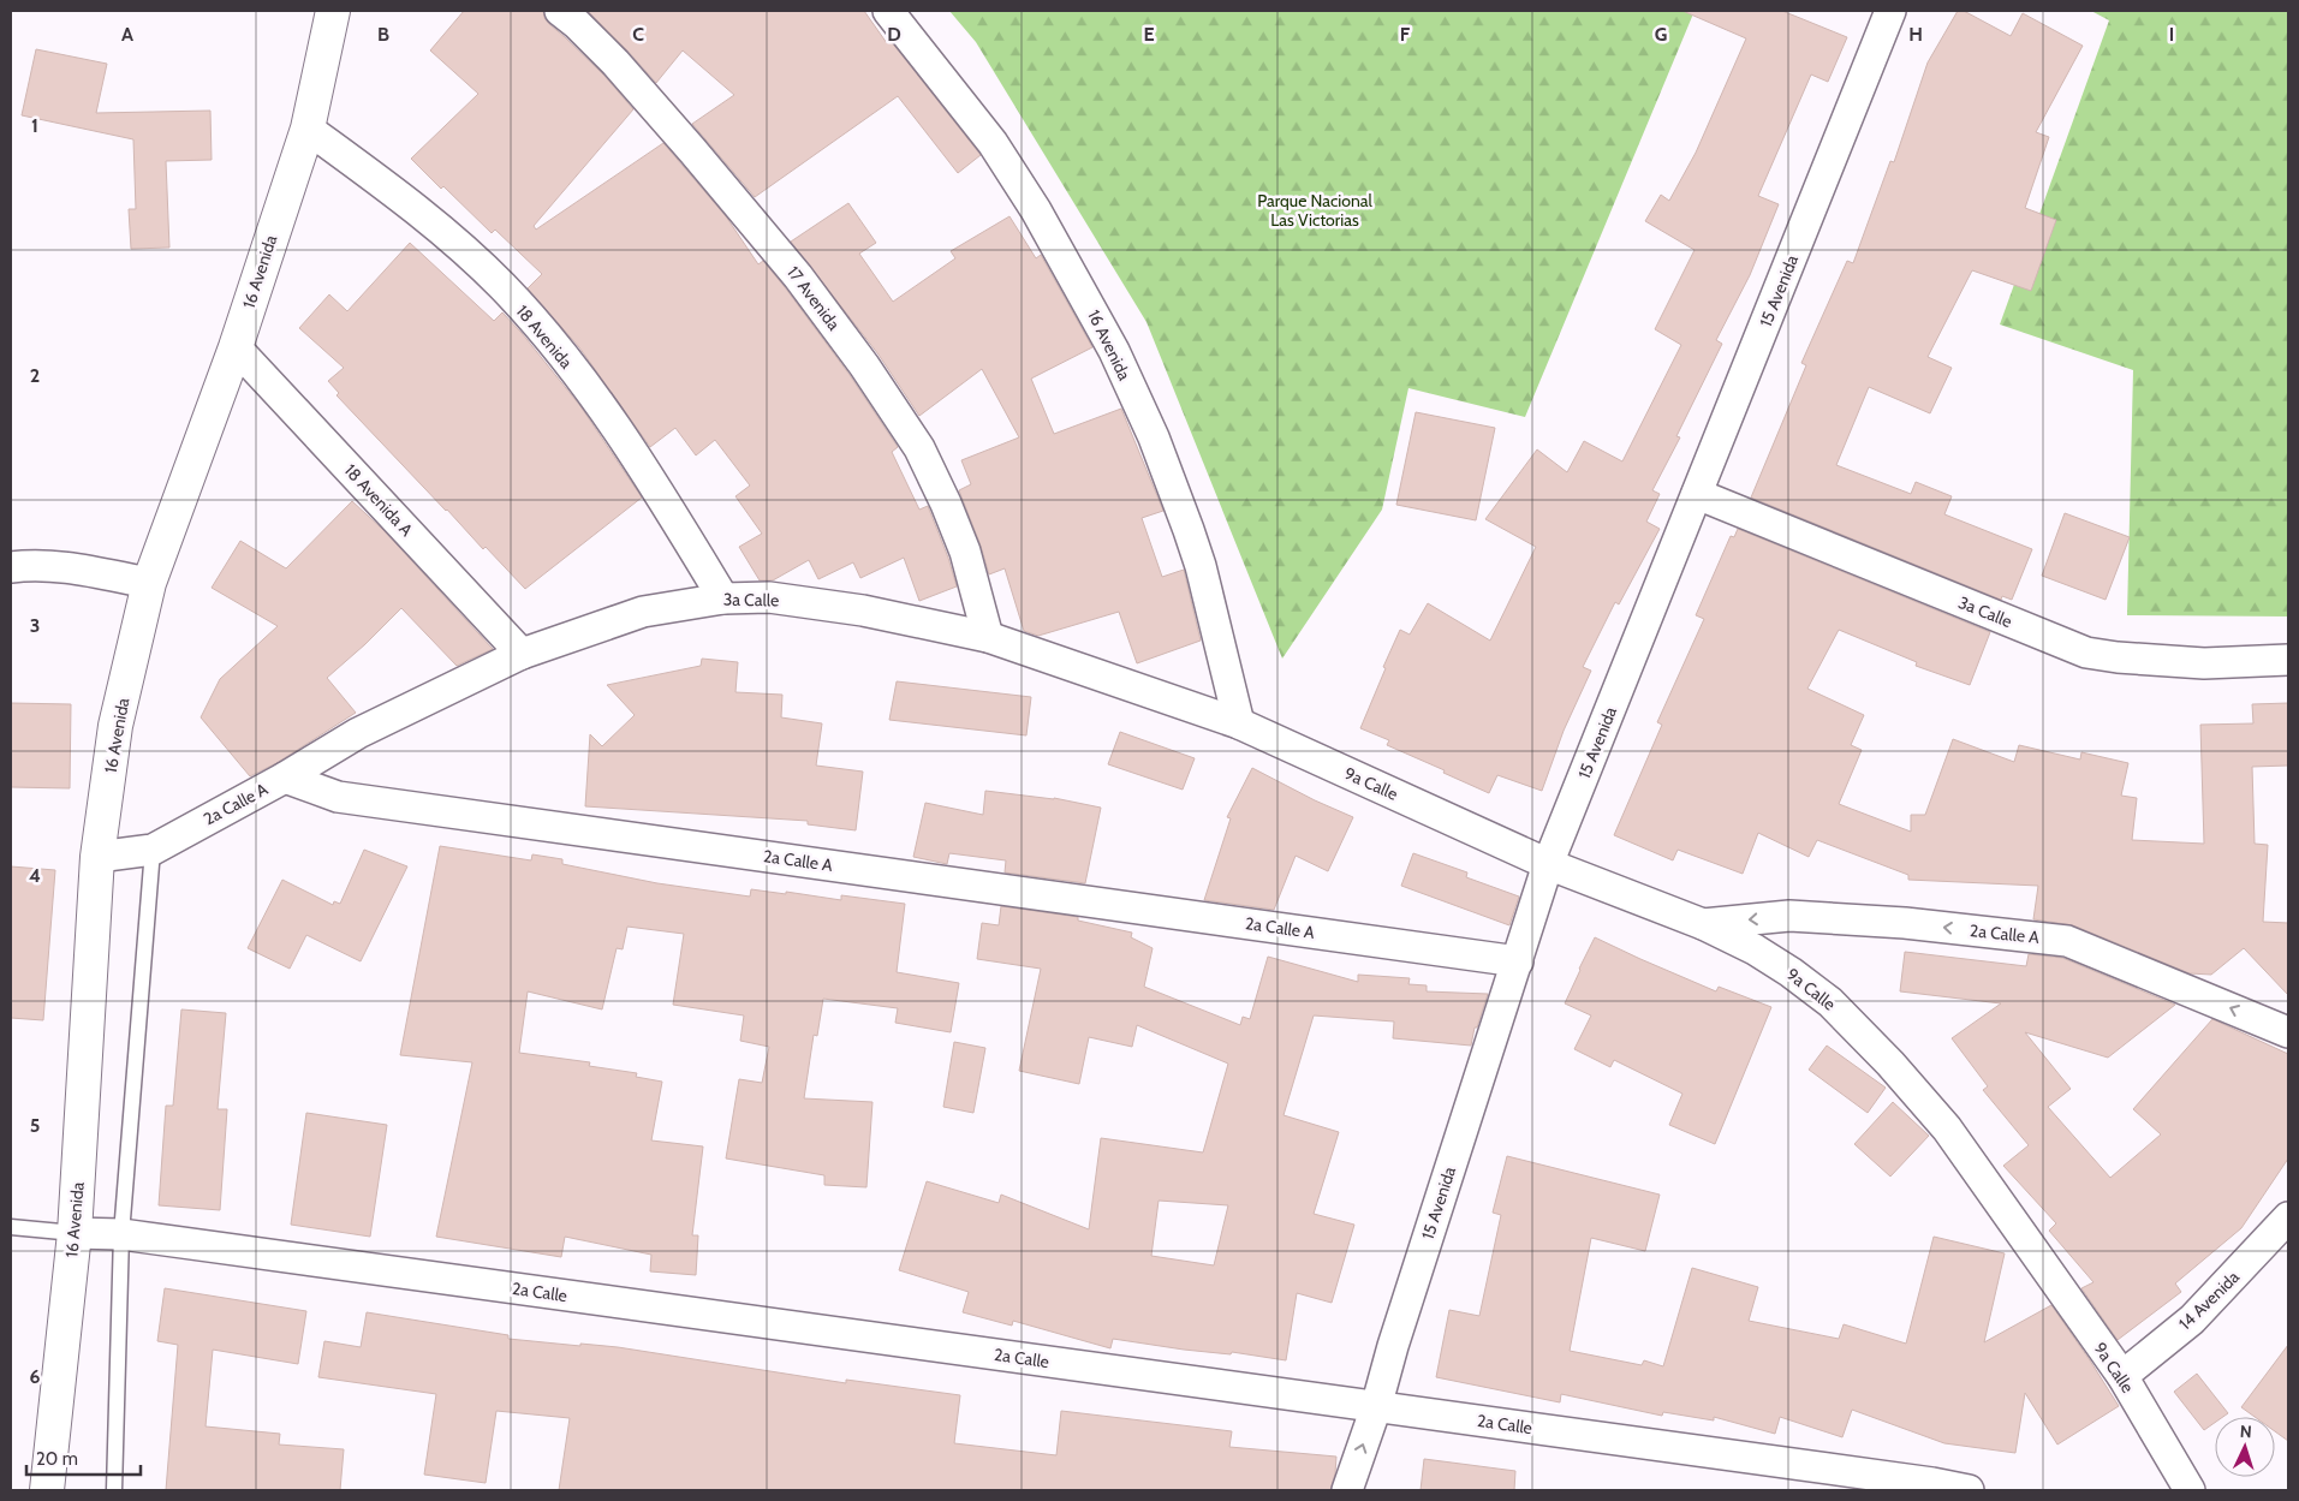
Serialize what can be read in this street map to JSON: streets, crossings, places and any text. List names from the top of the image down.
{
  "streets": {
    "main road": ["16 Avenida"],
    "street": [
      "15 Avenida",
      "17 Avenida",
      "18 Avenida",
      "18 Avenida A",
      "3a Calle",
      "9a Calle",
      "2a Calle A",
      "2a Calle",
      "14 Avenida"
    ]
  },
  "crossings": [
    ["16 Avenida", "18 Avenida"],
    ["16 Avenida", "18 Avenida A"],
    ["16 Avenida", "3a Calle"],
    ["16 Avenida", "9a Calle"],
    ["16 Avenida", "2a Calle A"],
    ["16 Avenida", "2a Calle"],
    ["15 Avenida", "3a Calle"],
    ["15 Avenida", "9a Calle"],
    ["15 Avenida", "2a Calle A"],
    ["15 Avenida", "2a Calle"],
    ["17 Avenida", "3a Calle"],
    ["18 Avenida", "3a Calle"],
    ["18 Avenida A", "3a Calle"],
    ["3a Calle", "9a Calle"],
    ["3a Calle", "2a Calle A"],
    ["9a Calle", "2a Calle A"],
    ["9a Calle", "14 Avenida"]
  ],
  "parks": ["Parque Nacional Las Victorias"],
  "scale_bar": "20 m",
  "north": "top",
  "grid": {
    "columns": [
      "A",
      "B",
      "C",
      "D",
      "E",
      "F",
      "G",
      "H",
      "I"
    ],
    "rows": [
      "1",
      "2",
      "3",
      "4",
      "5",
      "6"
    ]
  }
}
